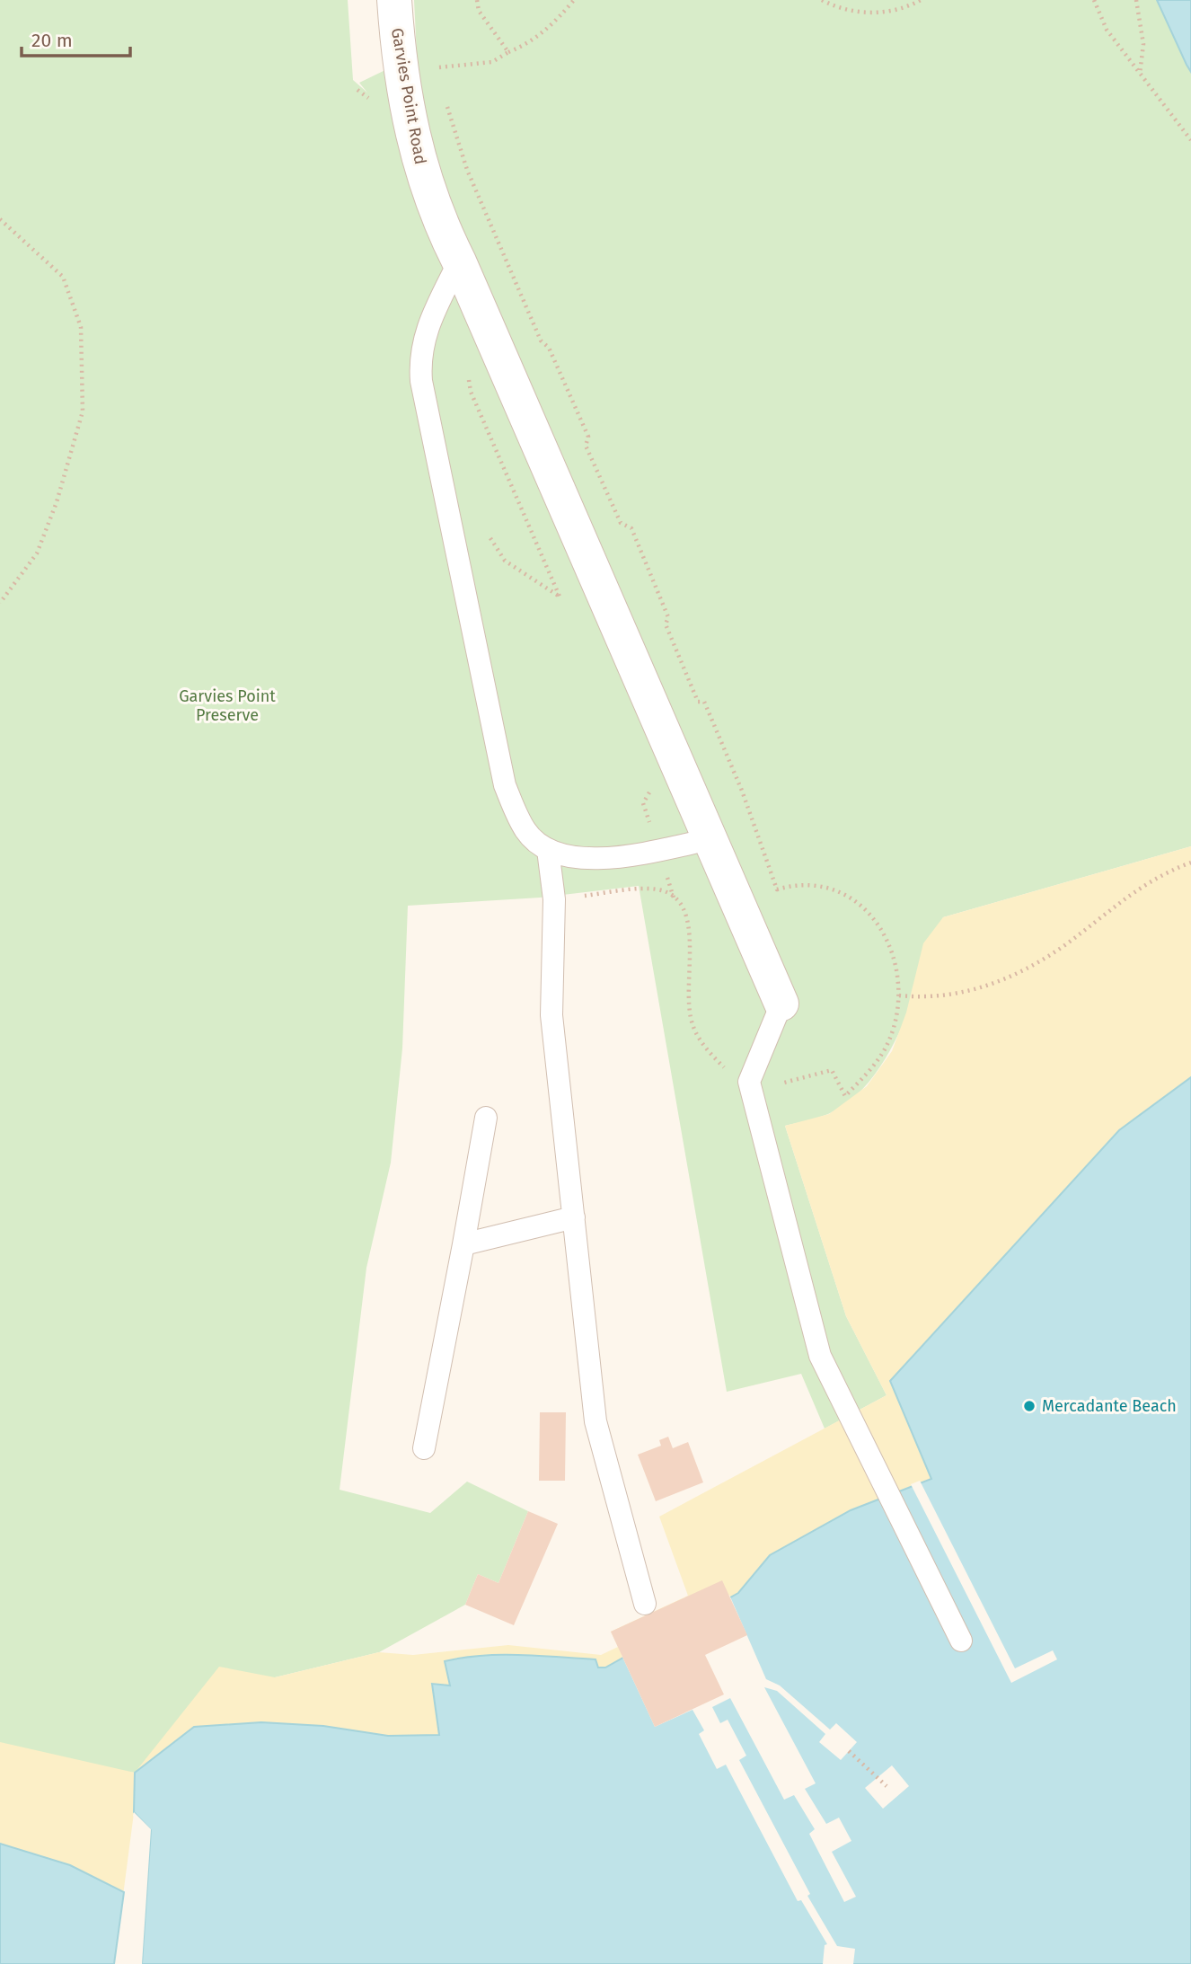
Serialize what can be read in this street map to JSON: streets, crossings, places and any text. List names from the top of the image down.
{
  "streets": {
    "street": ["Garvies Point Road"]
  },
  "parks": ["Garvies Point Preserve"],
  "places": ["Mercadante Beach"],
  "scale_bar": "20 m"
}
